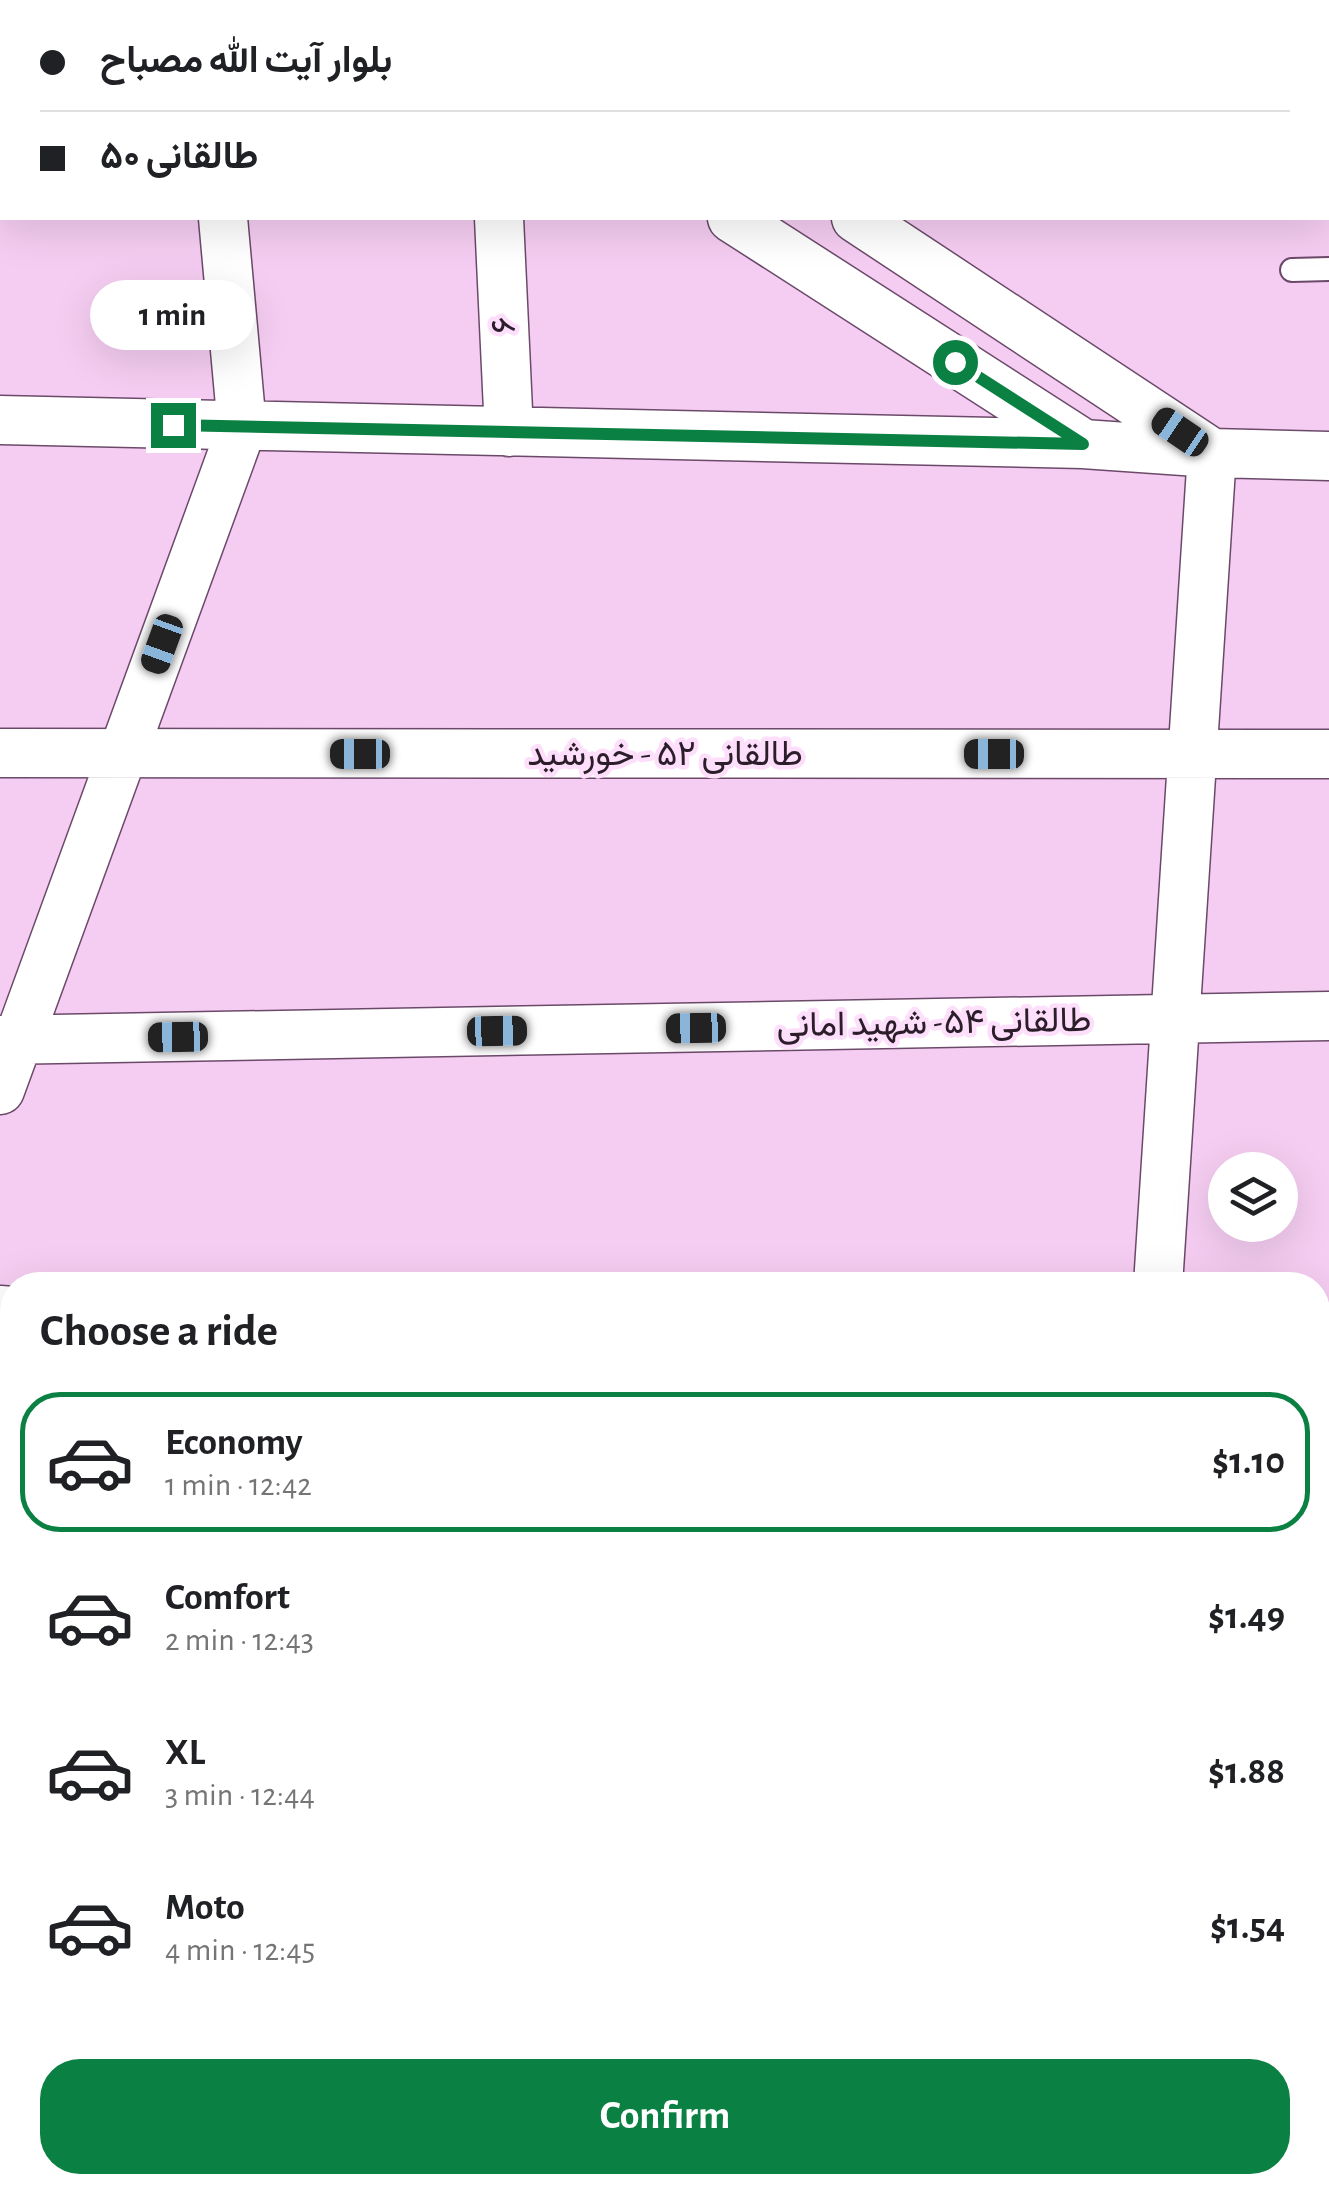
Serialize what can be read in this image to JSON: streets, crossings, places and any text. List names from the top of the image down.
{
  "streets": {
    "street": ["۶", "طالقانی ۵۲ - خورشید", "طالقانی ۵۴- شهید امانی"]
  },
  "page": {
    "banner": ["بلوار آیت الله مصباح", "طالقانی ۵۰"],
    "bubble": "1 min",
    "heading": "Choose a ride",
    "list": [
      {
        "name": "Economy",
        "note": "1 min · 12:42",
        "value": "$1.10"
      },
      {
        "name": "Comfort",
        "note": "2 min · 12:43",
        "value": "$1.49"
      },
      {
        "name": "XL",
        "note": "3 min · 12:44",
        "value": "$1.88"
      },
      {
        "name": "Moto",
        "note": "4 min · 12:45",
        "value": "$1.54"
      }
    ],
    "buttons": "Confirm"
  }
}
